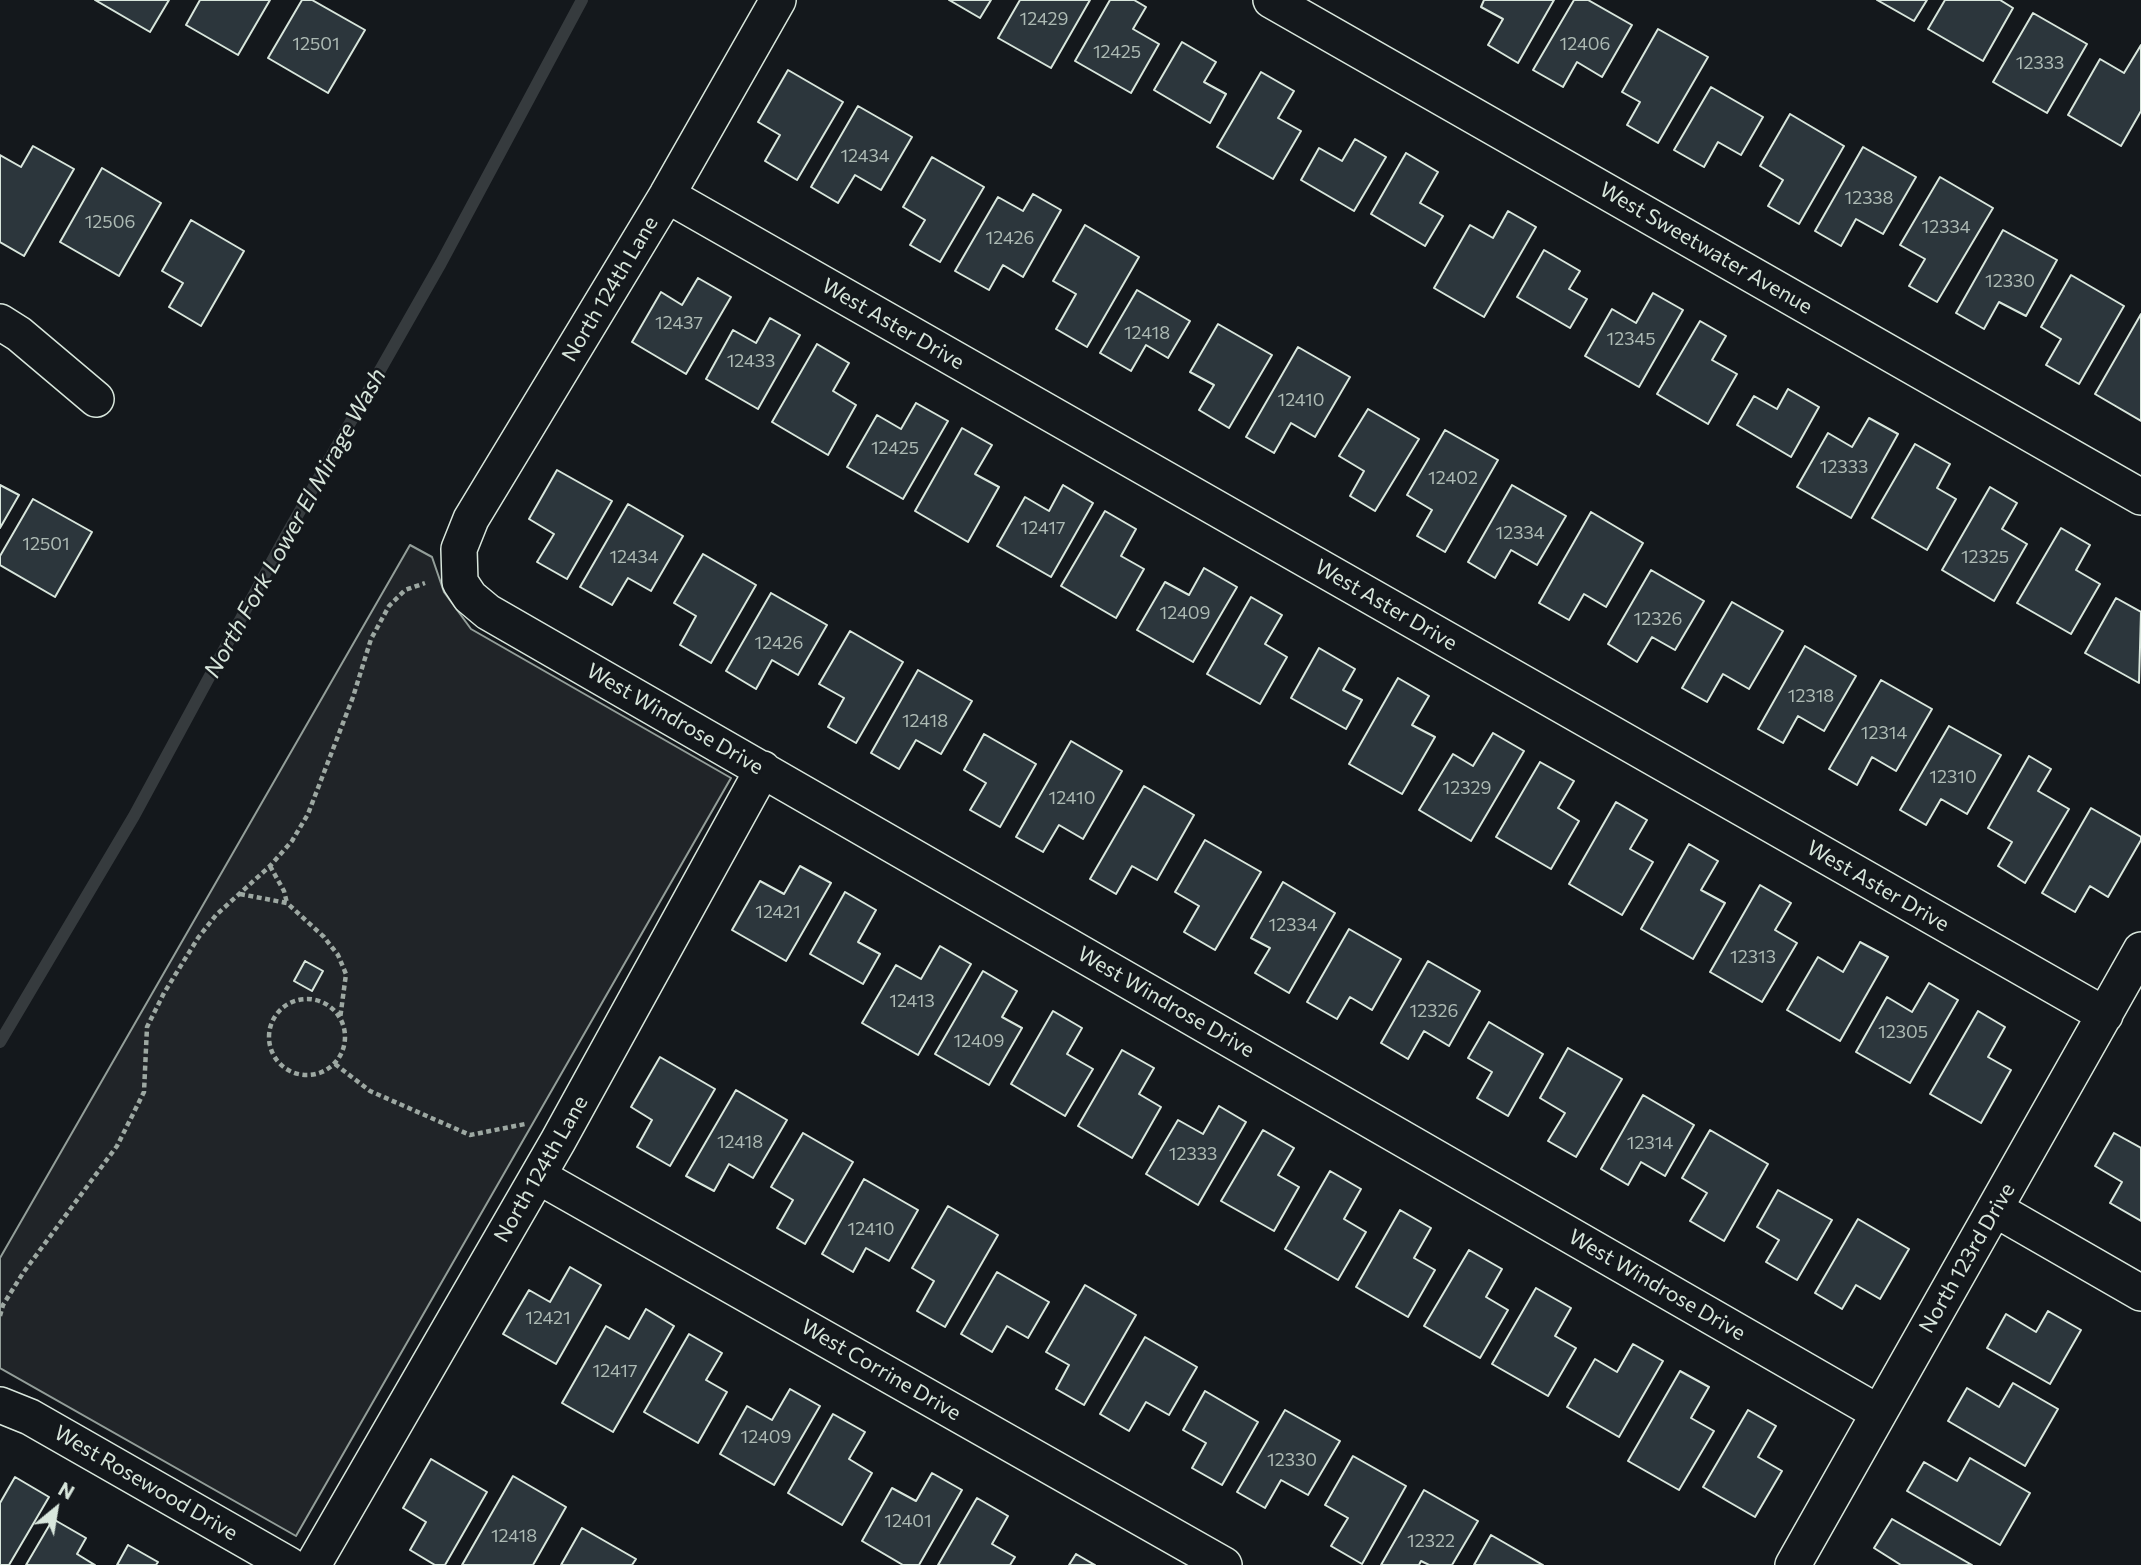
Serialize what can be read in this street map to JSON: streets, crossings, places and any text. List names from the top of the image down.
{
  "streets": {
    "street": [
      "West Sweetwater Avenue",
      "North 124th Lane",
      "West Aster Drive",
      "West Windrose Drive",
      "North 123rd Drive",
      "West Corrine Drive",
      "West Rosewood Drive"
    ]
  },
  "crossings": [
    ["North 124th Lane", "West Aster Drive"],
    ["North 124th Lane", "West Windrose Drive"],
    ["North 124th Lane", "West Corrine Drive"],
    ["West Aster Drive", "North 123rd Drive"],
    ["West Windrose Drive", "North 123rd Drive"]
  ],
  "water": ["North Fork Lower El Mirage Wash"],
  "house_numbers": [
    "12429",
    "12501",
    "12406",
    "12425",
    "12333",
    "12434",
    "12338",
    "12506",
    "12334",
    "12426",
    "12330",
    "12437",
    "12418",
    "12345",
    "12433",
    "12410",
    "12425",
    "12333",
    "12402",
    "12417",
    "12334",
    "12501",
    "12434",
    "12325",
    "12409",
    "12326",
    "12426",
    "12318",
    "12418",
    "12314",
    "12310",
    "12329",
    "12410",
    "12421",
    "12334",
    "12313",
    "12413",
    "12326",
    "12305",
    "12409",
    "12418",
    "12314",
    "12333",
    "12410",
    "12421",
    "12417",
    "12409",
    "12330",
    "12401",
    "12418",
    "12322"
  ],
  "north": "top right"
}
